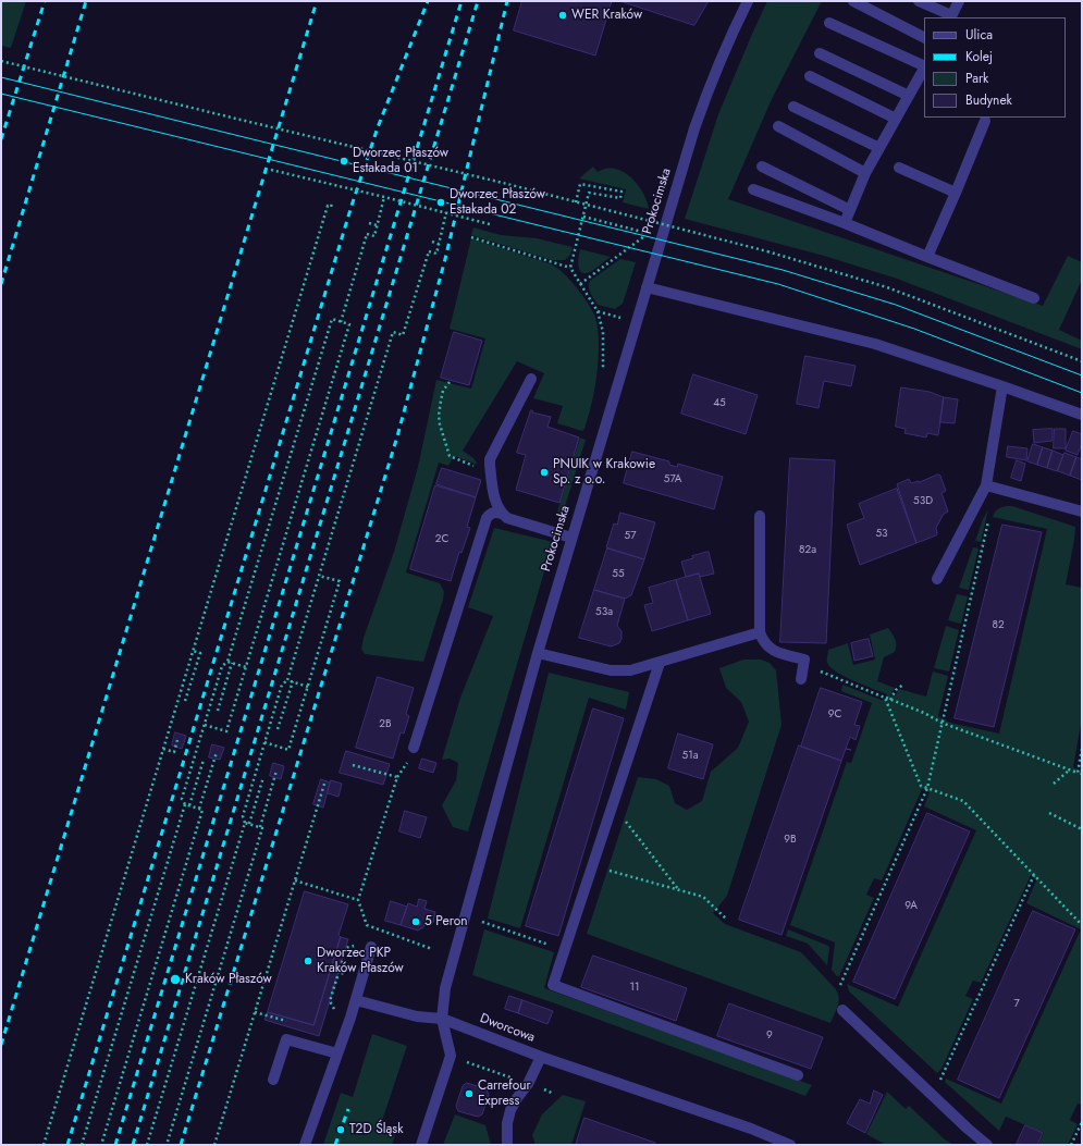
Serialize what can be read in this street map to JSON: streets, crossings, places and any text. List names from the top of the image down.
{
  "streets": {
    "street": ["Prokocimska", "Dworcowa"]
  },
  "crossings": [
    ["Prokocimska", "Dworcowa"]
  ],
  "places": [
    "WER Kraków",
    "Dworzec Płaszów Estakada 01",
    "Dworzec Płaszów Estakada 02",
    "PNUIK w Krakowie Sp. z o.o.",
    "5 Peron",
    "Dworzec PKP Kraków Płaszów",
    "Kraków Płaszów",
    "Carrefour Express",
    "T2D Śląsk"
  ],
  "house_numbers": [
    "45",
    "57A",
    "53D",
    "53",
    "57",
    "2C",
    "82a",
    "55",
    "53a",
    "82",
    "9C",
    "2B",
    "51a",
    "9B",
    "9A",
    "11",
    "7",
    "9"
  ],
  "legend": [
    "Ulica",
    "Kolej",
    "Park",
    "Budynek"
  ]
}
